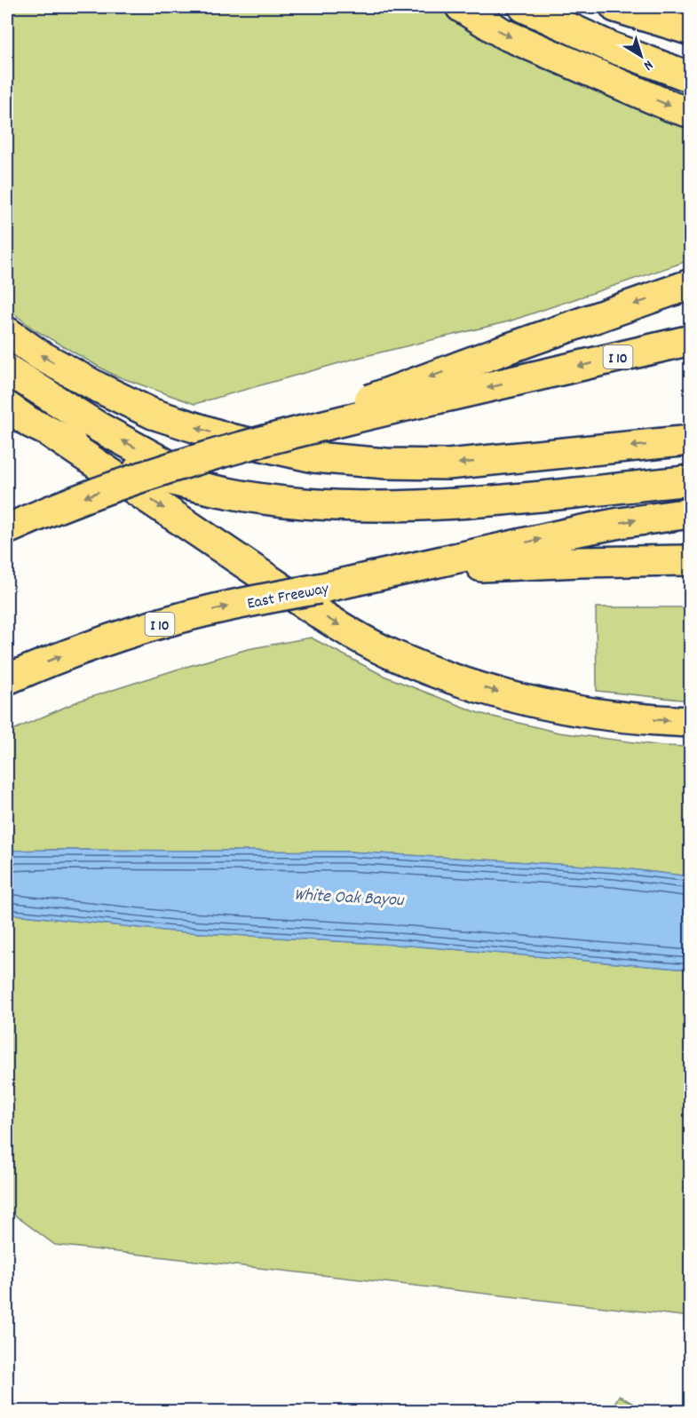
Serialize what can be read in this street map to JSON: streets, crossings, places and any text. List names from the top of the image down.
{
  "streets": {
    "highway": ["I 10", "East Freeway"]
  },
  "water": ["White Oak Bayou"],
  "north": "bottom right"
}
